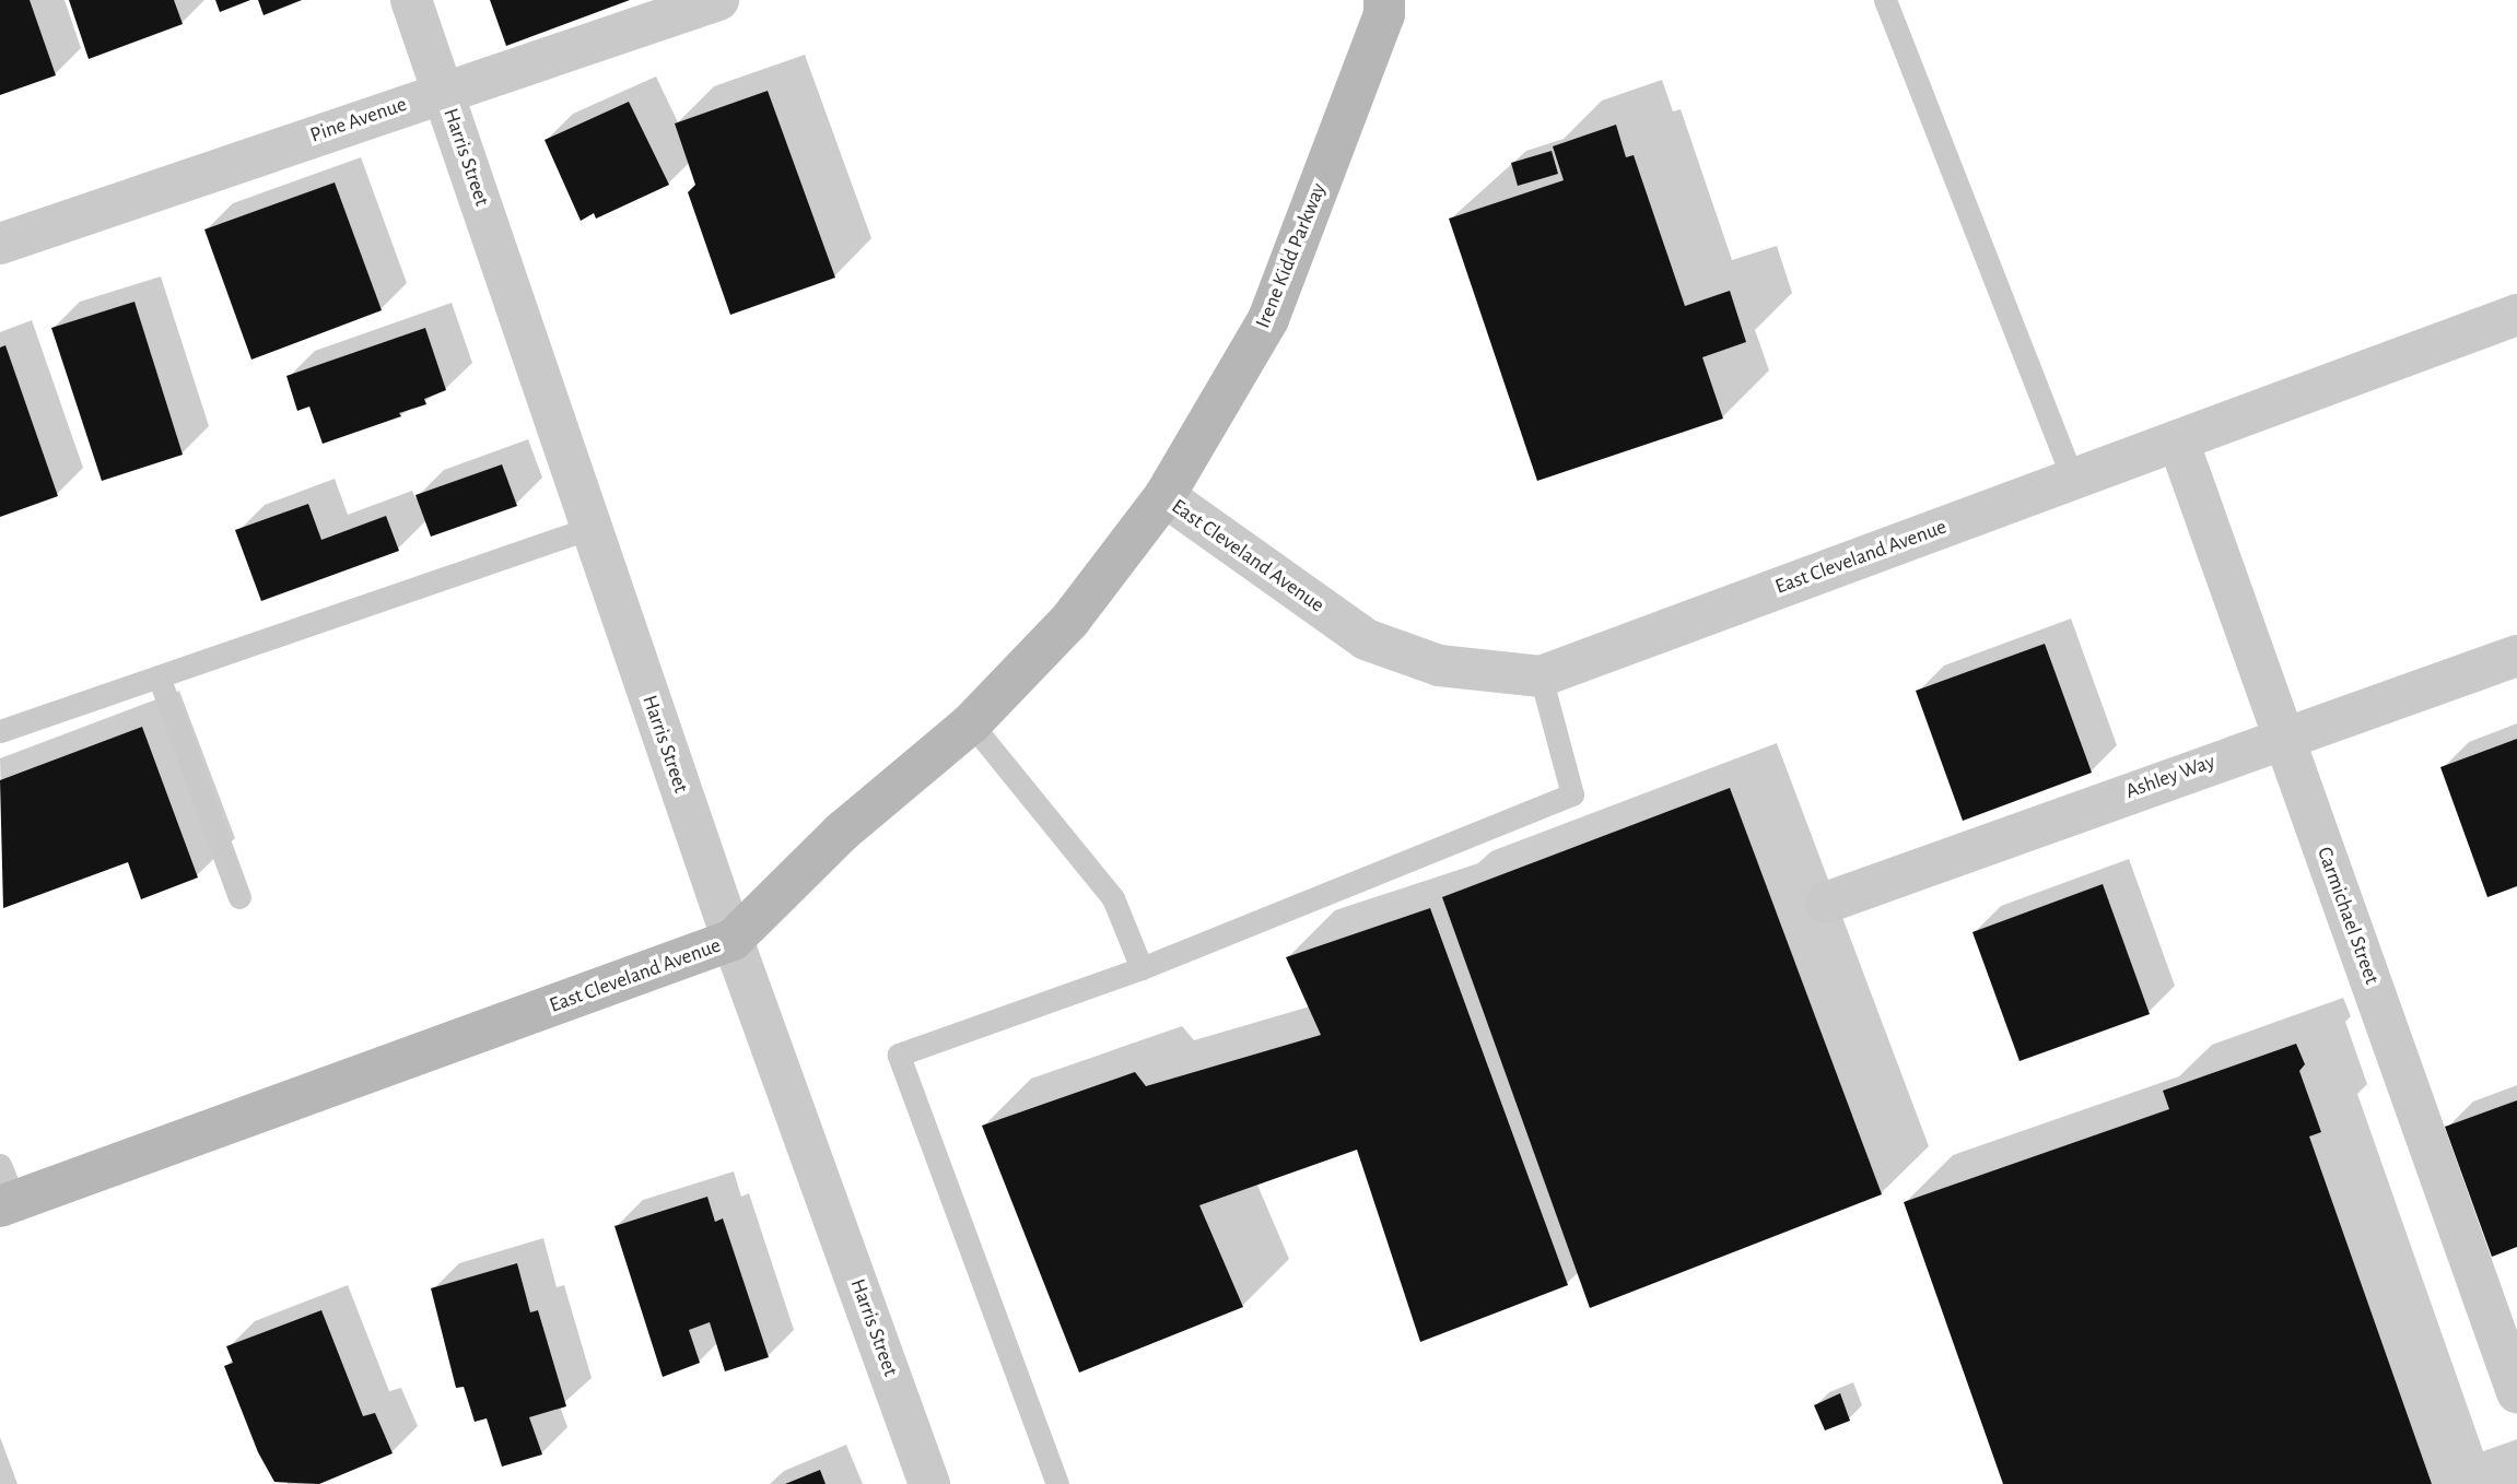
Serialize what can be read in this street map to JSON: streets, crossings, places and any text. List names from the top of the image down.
{
  "streets": {
    "main road": ["Irene Kidd Parkway", "East Cleveland Avenue"],
    "street": [
      "Pine Avenue",
      "Harris Street",
      "Ashley Way",
      "Carmichael Street"
    ]
  },
  "crossings": [
    ["Pine Avenue", "Harris Street"],
    ["Harris Street", "East Cleveland Avenue"],
    ["Irene Kidd Parkway", "East Cleveland Avenue"],
    ["East Cleveland Avenue", "Carmichael Street"],
    ["Ashley Way", "Carmichael Street"]
  ]
}
